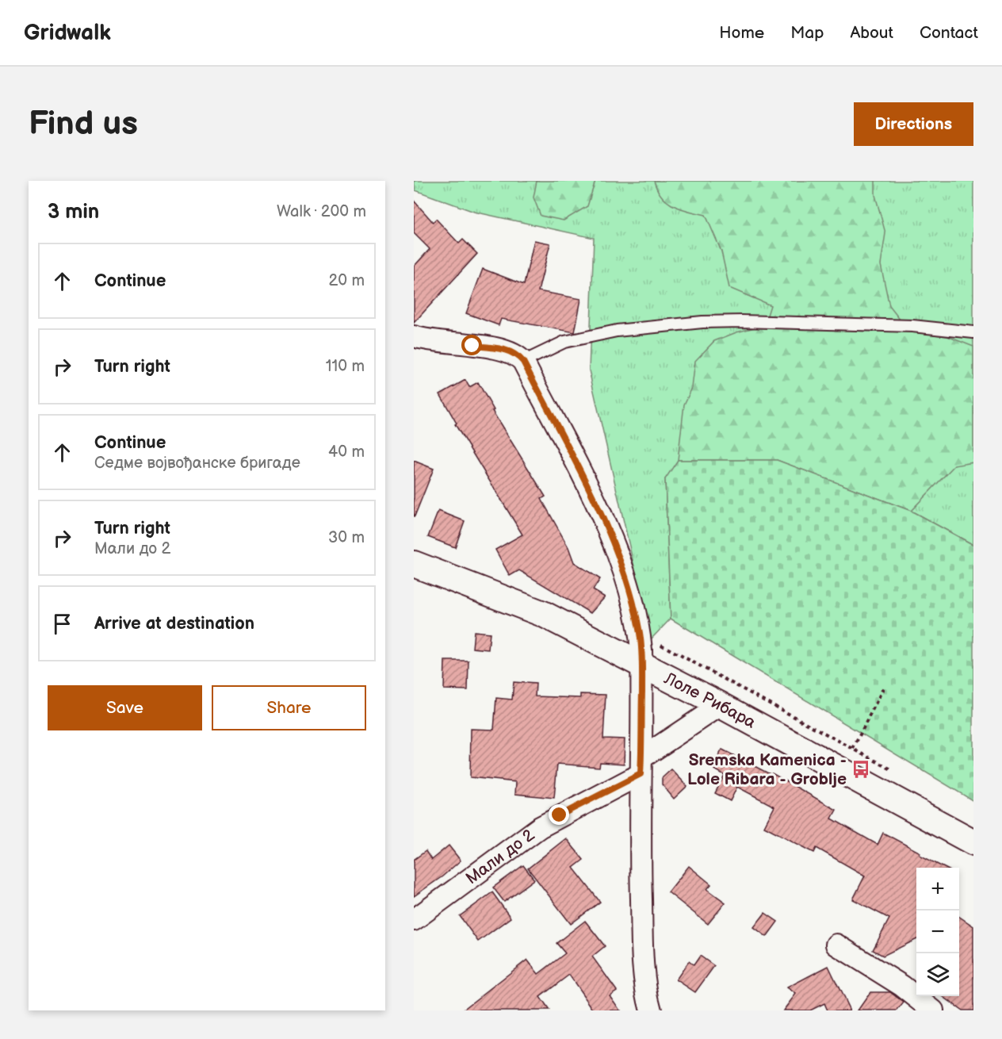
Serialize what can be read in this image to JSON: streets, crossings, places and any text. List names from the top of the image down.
{
  "streets": {
    "street": ["Лоле Рибара", "Мали до 2"]
  },
  "crossings": [
    ["Лоле Рибара", "Мали до 2"]
  ],
  "places": {
    "bus stop": ["Sremska Kamenica - Lole Ribara - Groblje"]
  },
  "page": {
    "header": "Gridwalk",
    "nav": [
      "Home",
      "Map",
      "About",
      "Contact"
    ],
    "buttons": [
      "Directions",
      ["Save", "Share"]
    ],
    "title": "Find us",
    "heading": ["3 min", "Walk · 200 m"],
    "list": [
      ["Continue", "20 m"],
      ["Turn right", "110 m"],
      ["Continue", "Седме војвођанске бригаде", "40 m"],
      ["Turn right", "Мали до 2", "30 m"],
      "Arrive at destination"
    ],
    "map_buttons": ["+", "−"]
  }
}
